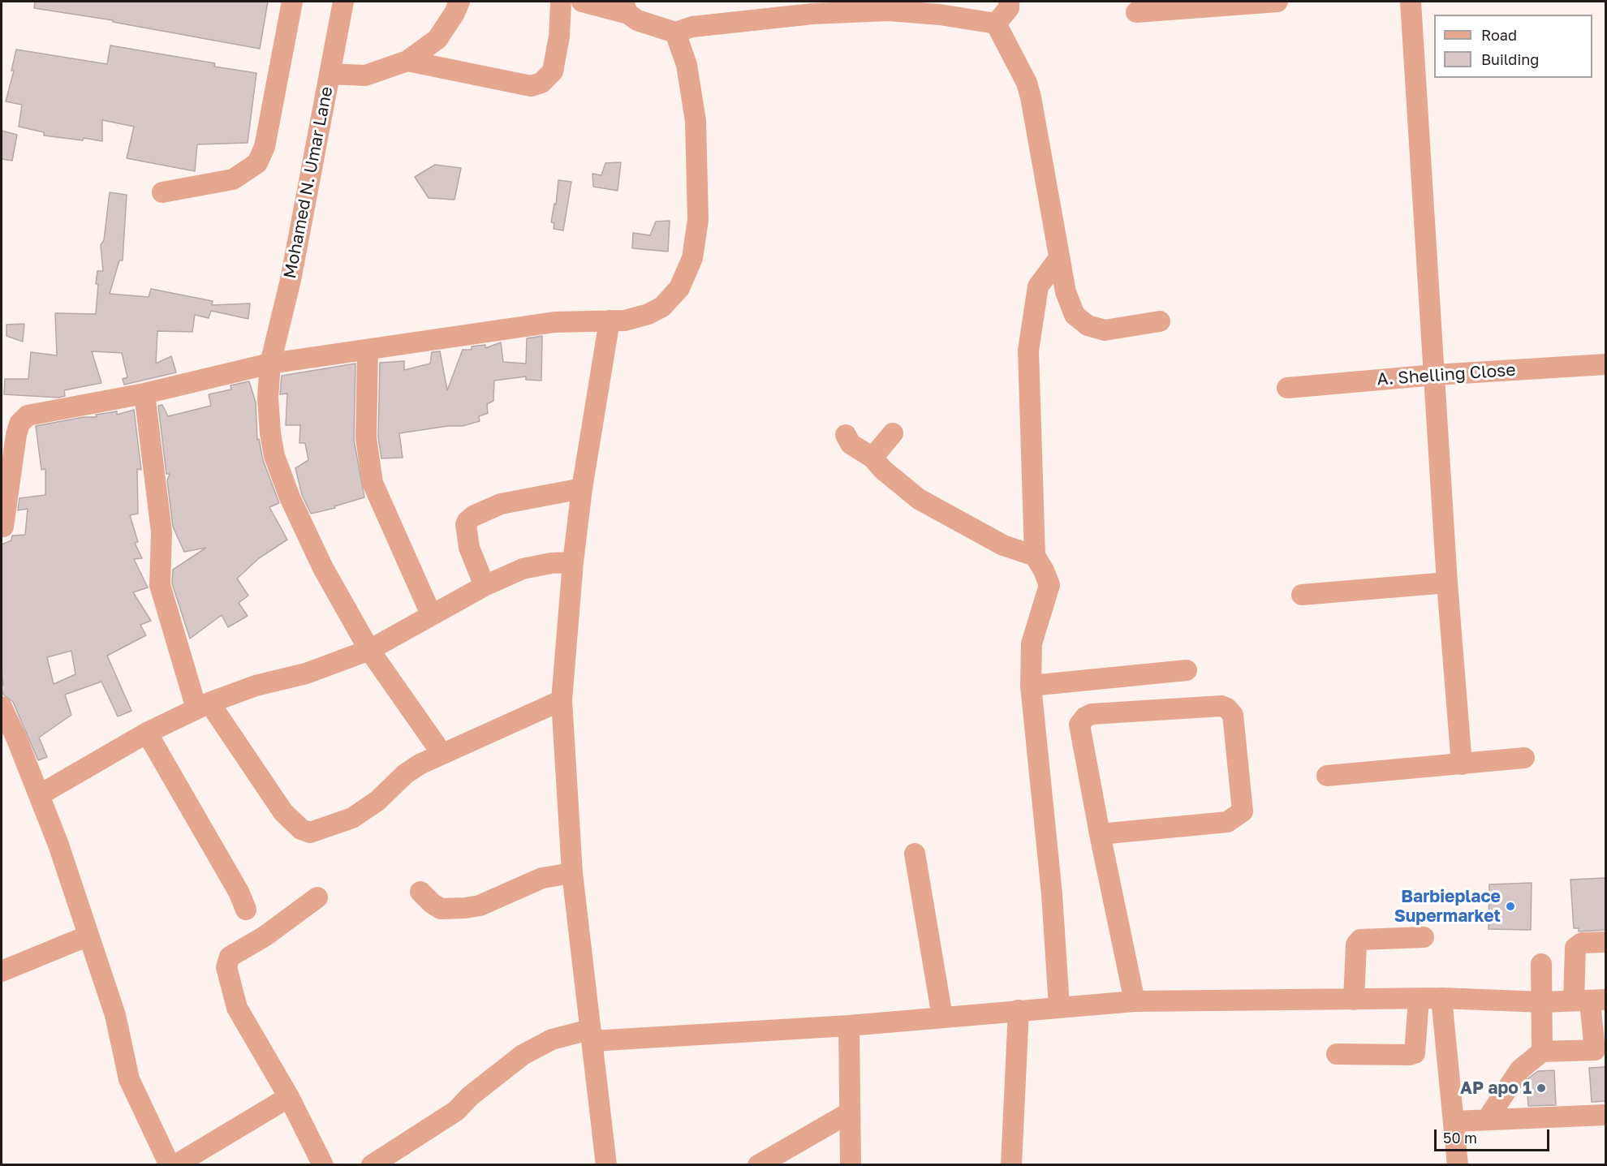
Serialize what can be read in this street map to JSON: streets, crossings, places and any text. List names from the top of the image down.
{
  "streets": {
    "street": ["Mohamed N. Umar Lane", "A. Shelling Close"]
  },
  "places": ["Barbieplace Supermarket", "AP apo 1"],
  "legend": ["Road", "Building"],
  "scale_bar": "50 m"
}
